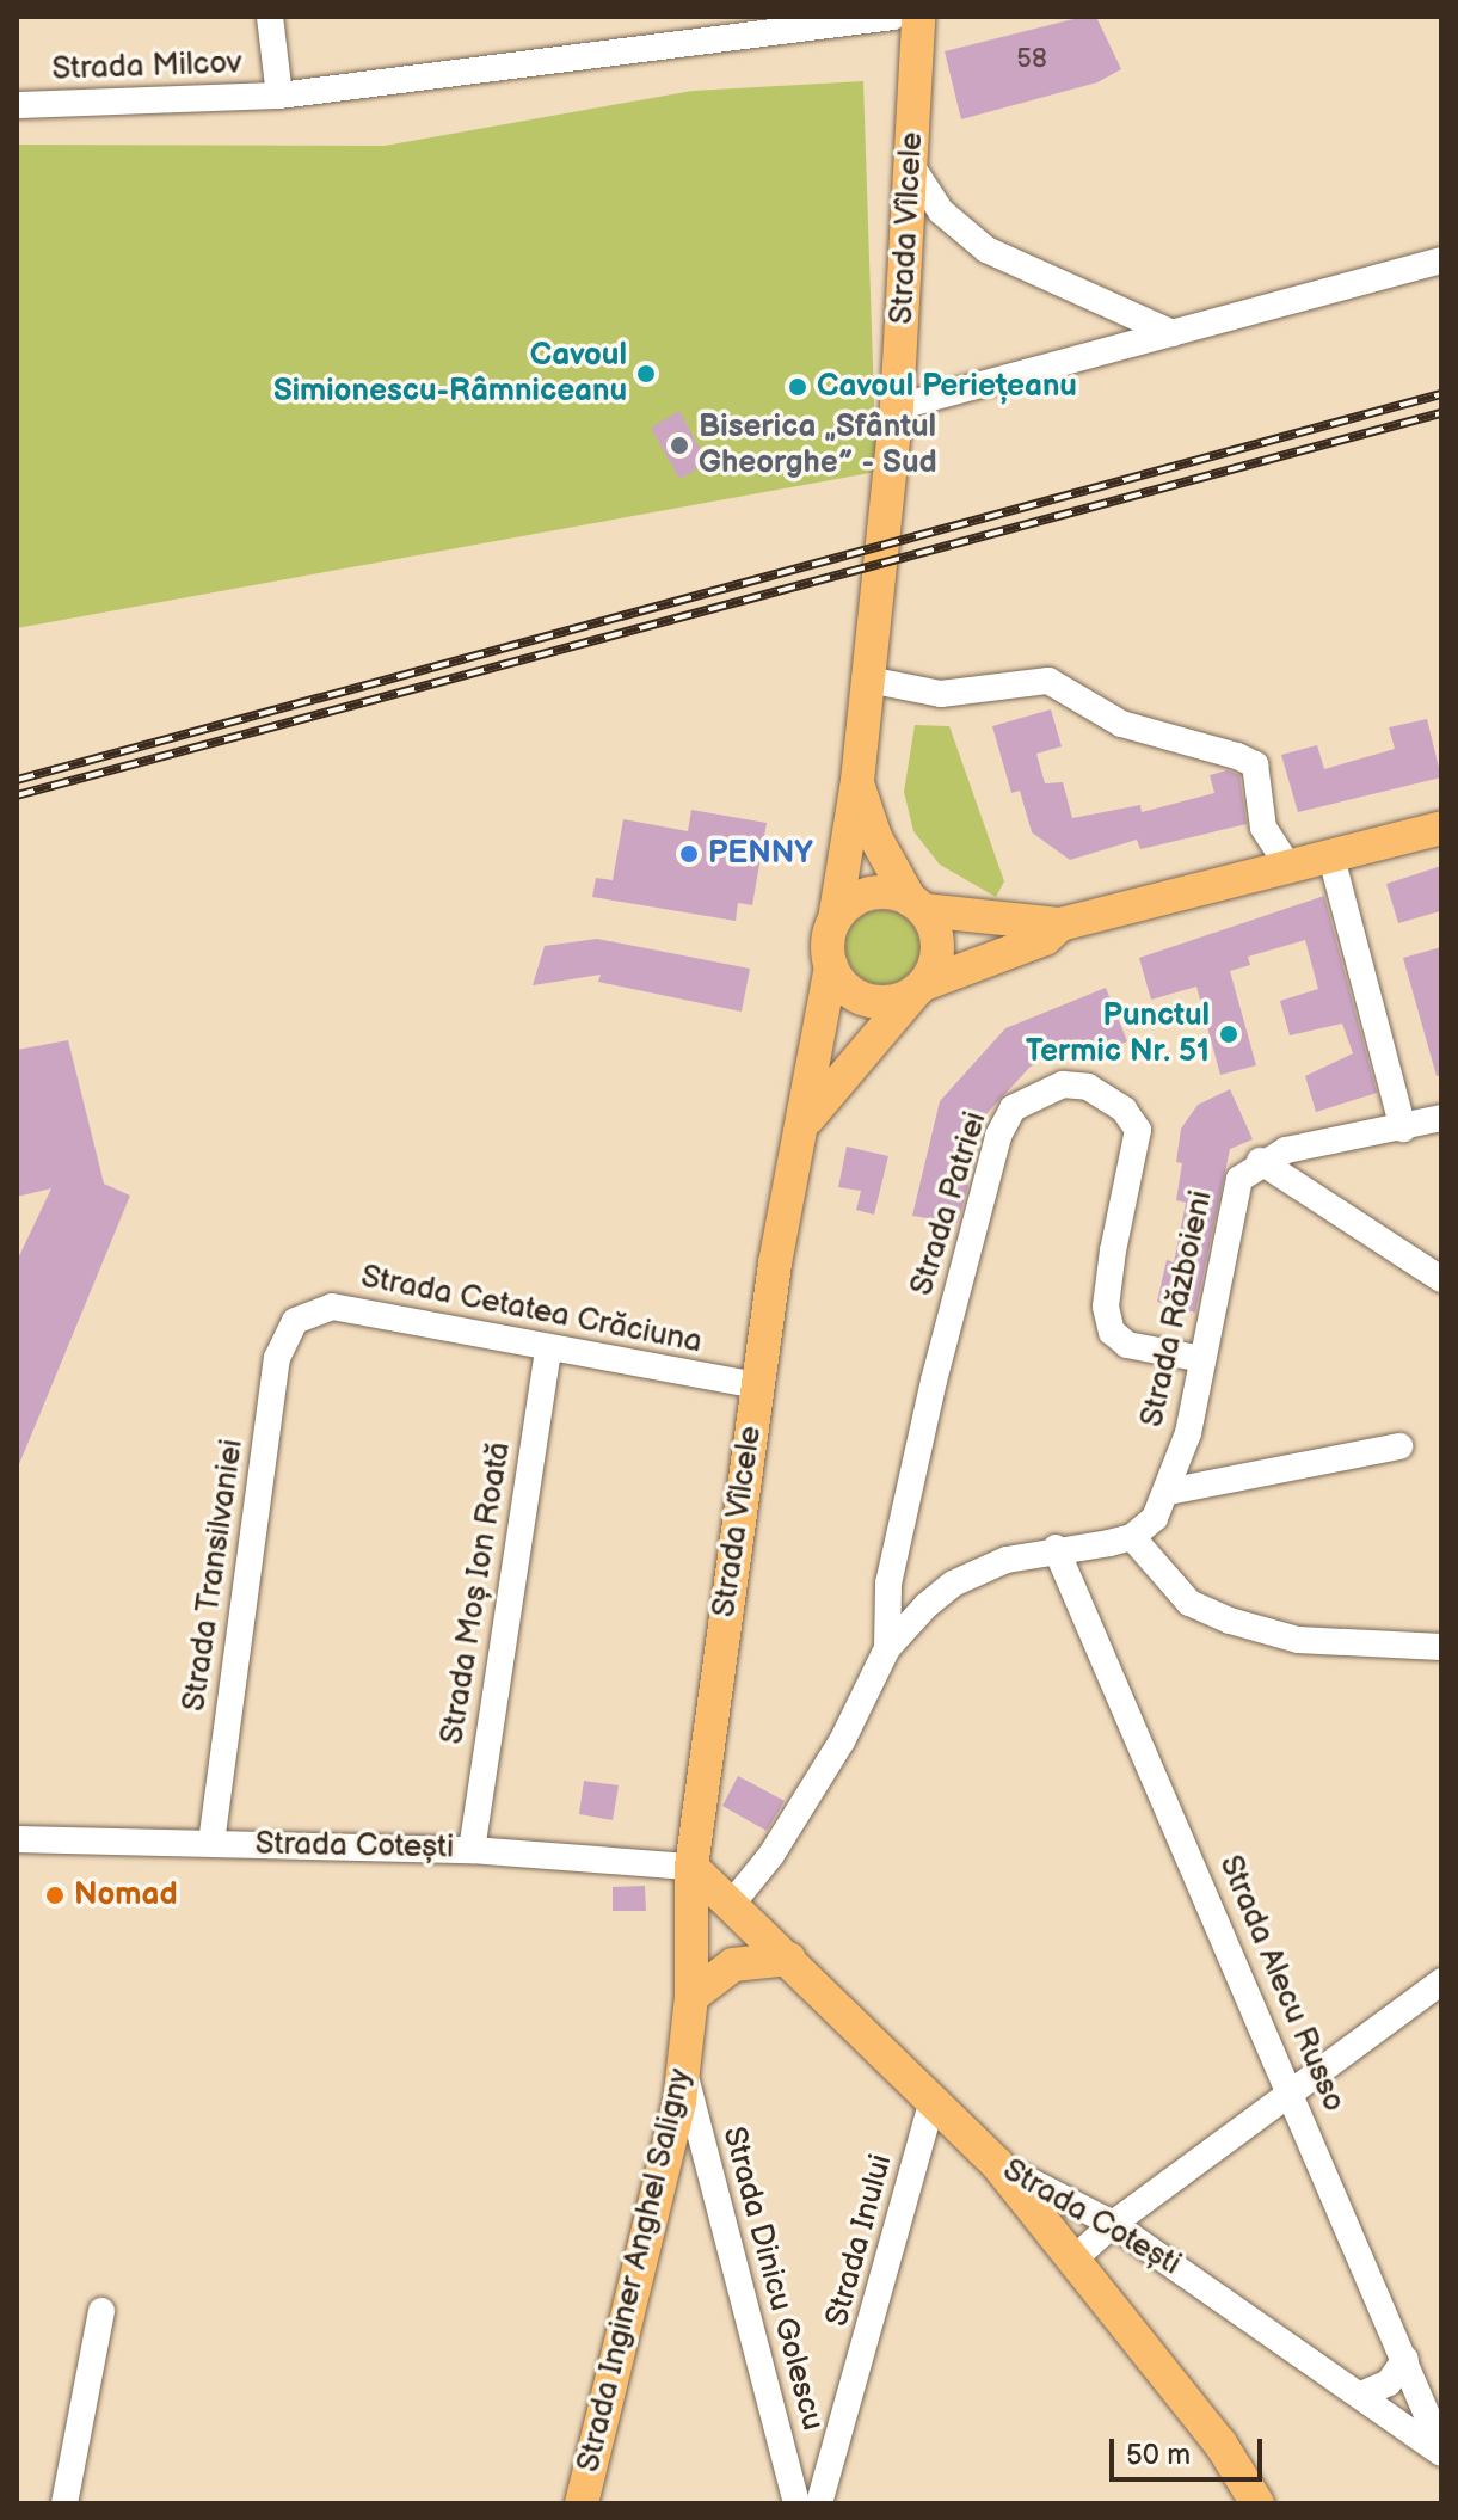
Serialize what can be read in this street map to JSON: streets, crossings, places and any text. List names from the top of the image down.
{
  "streets": {
    "main road": ["Strada Vîlcele", "Strada Cotești", "Strada Inginer Anghel Saligny"],
    "street": [
      "Strada Milcov",
      "Strada Patriei",
      "Strada Războieni",
      "Strada Cetatea Crăciuna",
      "Strada Transilvaniei",
      "Strada Moș Ion Roată",
      "Strada Alecu Russo",
      "Strada Inului",
      "Strada Dinicu Golescu"
    ]
  },
  "crossings": [
    ["Strada Vîlcele", "Strada Cetatea Crăciuna"],
    ["Strada Vîlcele", "Strada Cotești"],
    ["Strada Vîlcele", "Strada Inginer Anghel Saligny"],
    ["Strada Patriei", "Strada Războieni"],
    ["Strada Cetatea Crăciuna", "Strada Transilvaniei"],
    ["Strada Cetatea Crăciuna", "Strada Moș Ion Roată"],
    ["Strada Transilvaniei", "Strada Cotești"],
    ["Strada Moș Ion Roată", "Strada Cotești"],
    ["Strada Cotești", "Strada Alecu Russo"],
    ["Strada Cotești", "Strada Inului"],
    ["Strada Cotești", "Strada Inginer Anghel Saligny"],
    ["Strada Inginer Anghel Saligny", "Strada Dinicu Golescu"]
  ],
  "places": [
    "Cavoul Simionescu-Râmniceanu",
    "Cavoul Periețeanu",
    "Biserica „Sfântul Gheorghe” - Sud",
    "PENNY",
    "Punctul Termic Nr. 51",
    "Nomad"
  ],
  "house_numbers": ["58"],
  "scale_bar": "50 m"
}
